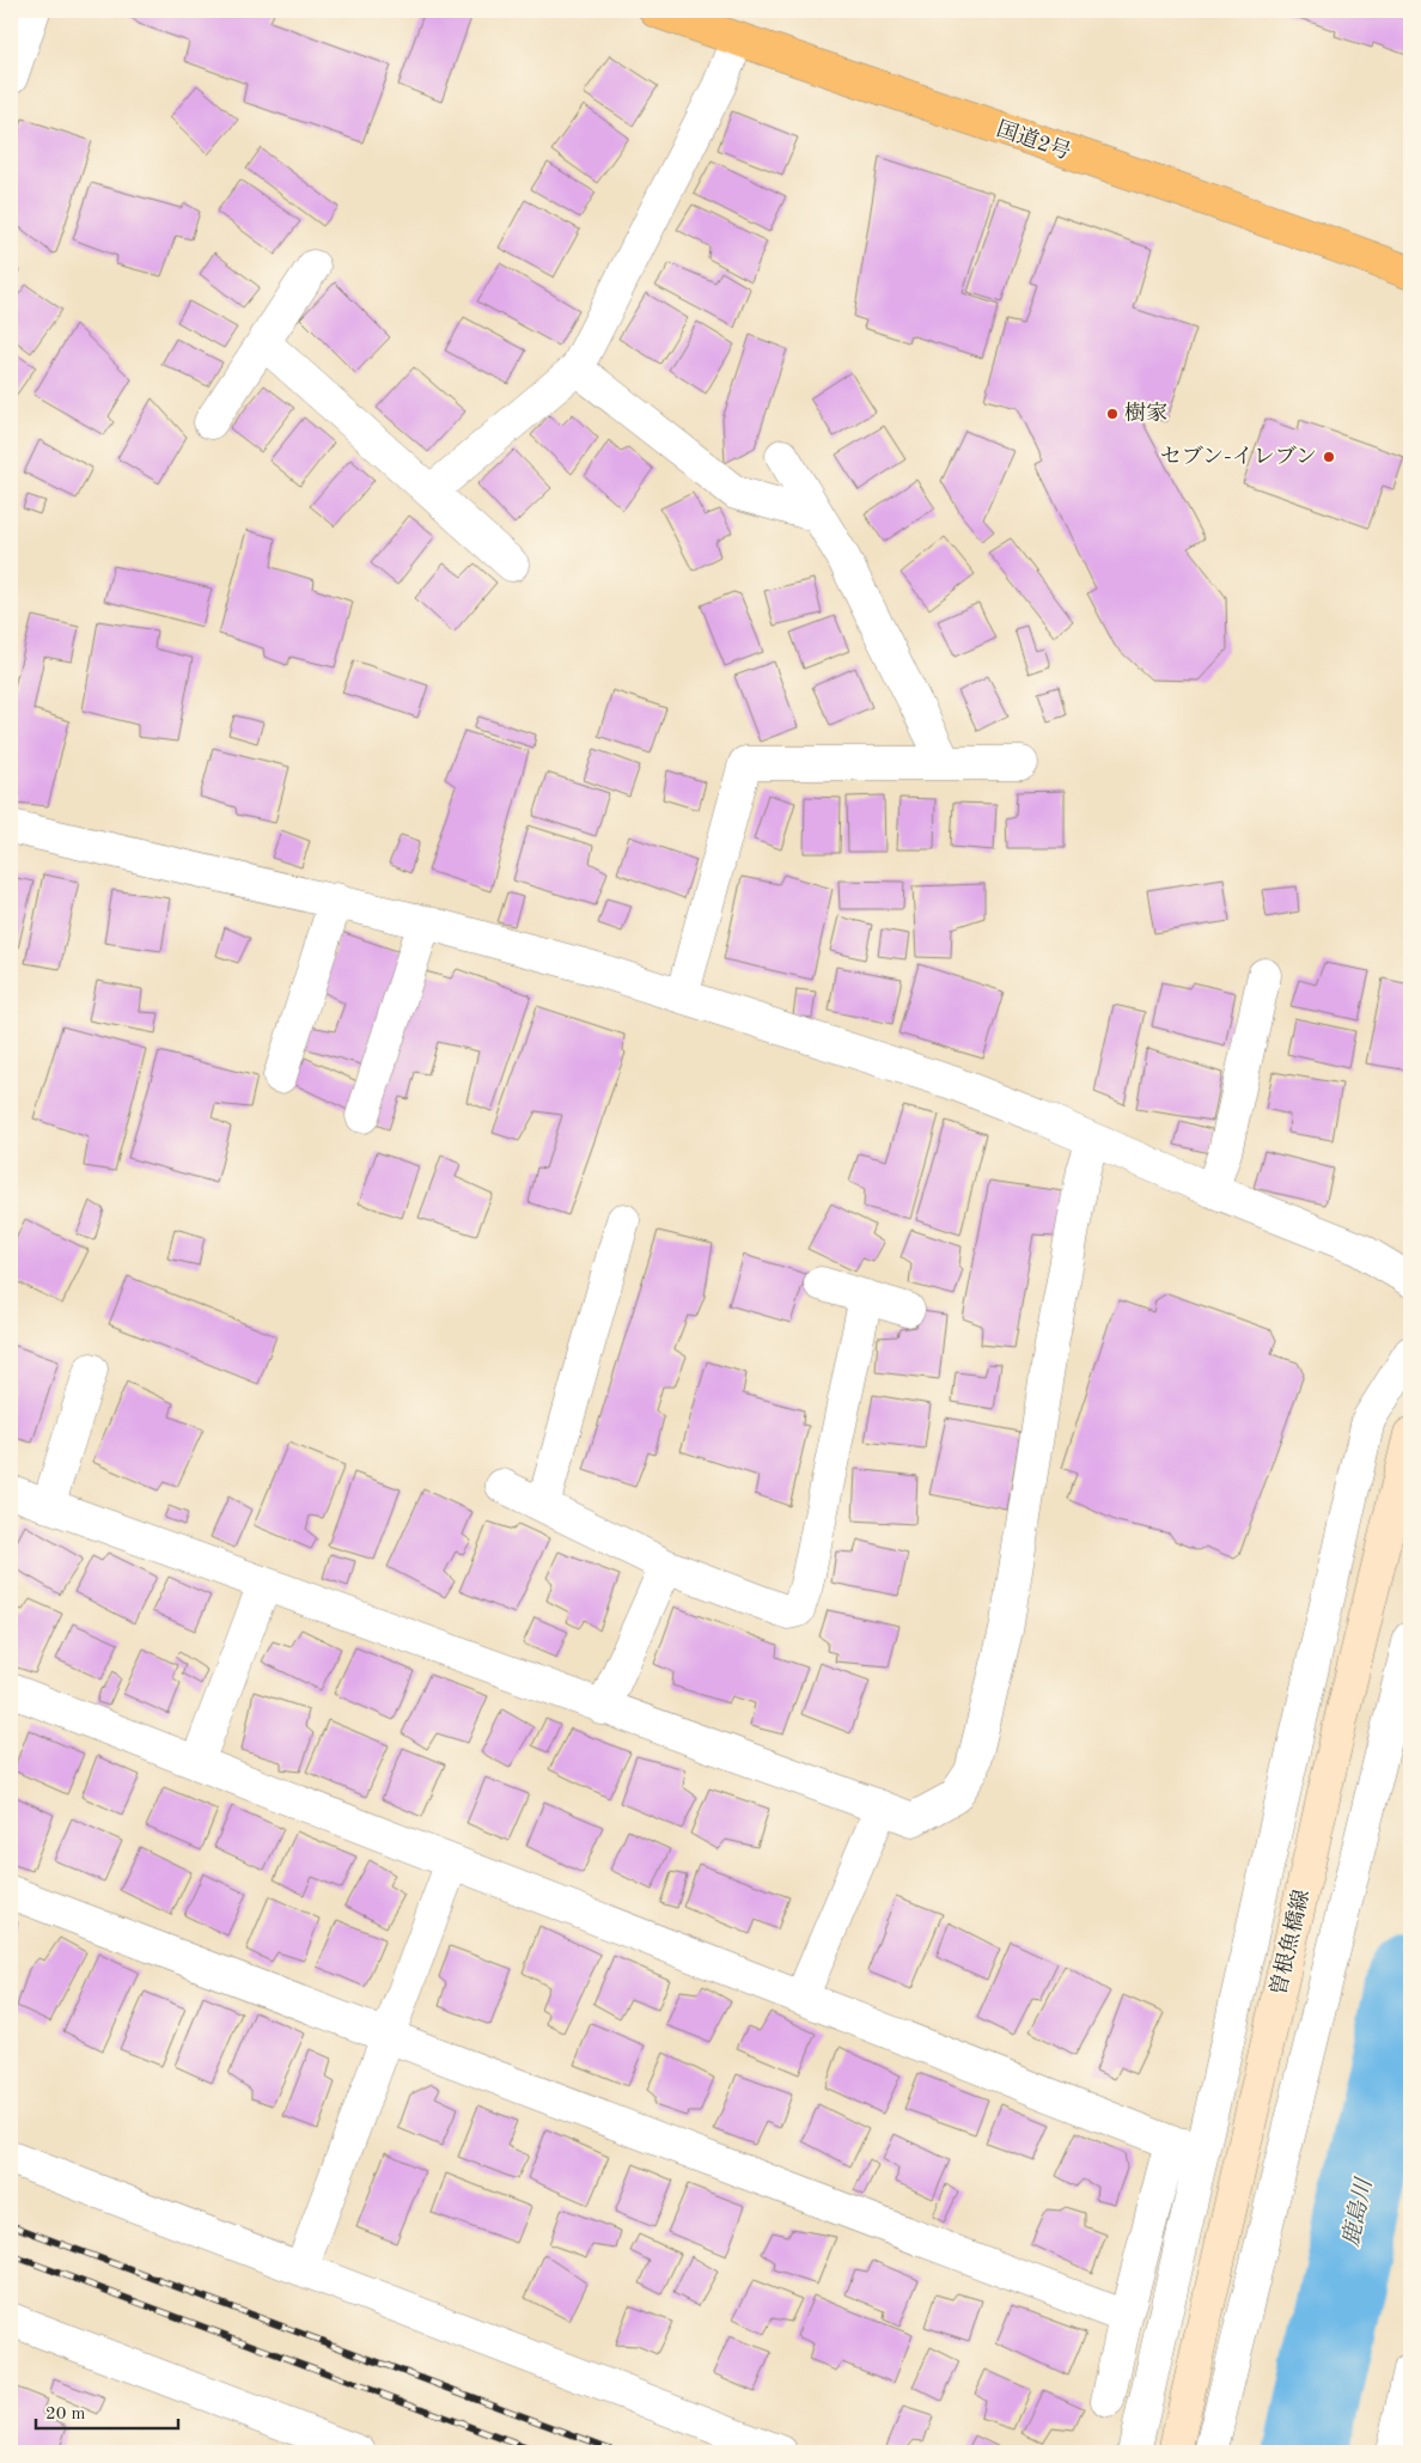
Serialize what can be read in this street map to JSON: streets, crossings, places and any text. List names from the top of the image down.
{
  "streets": {
    "highway": ["国道2号"],
    "main road": ["曽根魚橋線"]
  },
  "water": ["鹿島川"],
  "places": ["樹家", "セブン-イレブン"],
  "scale_bar": "20 m"
}
